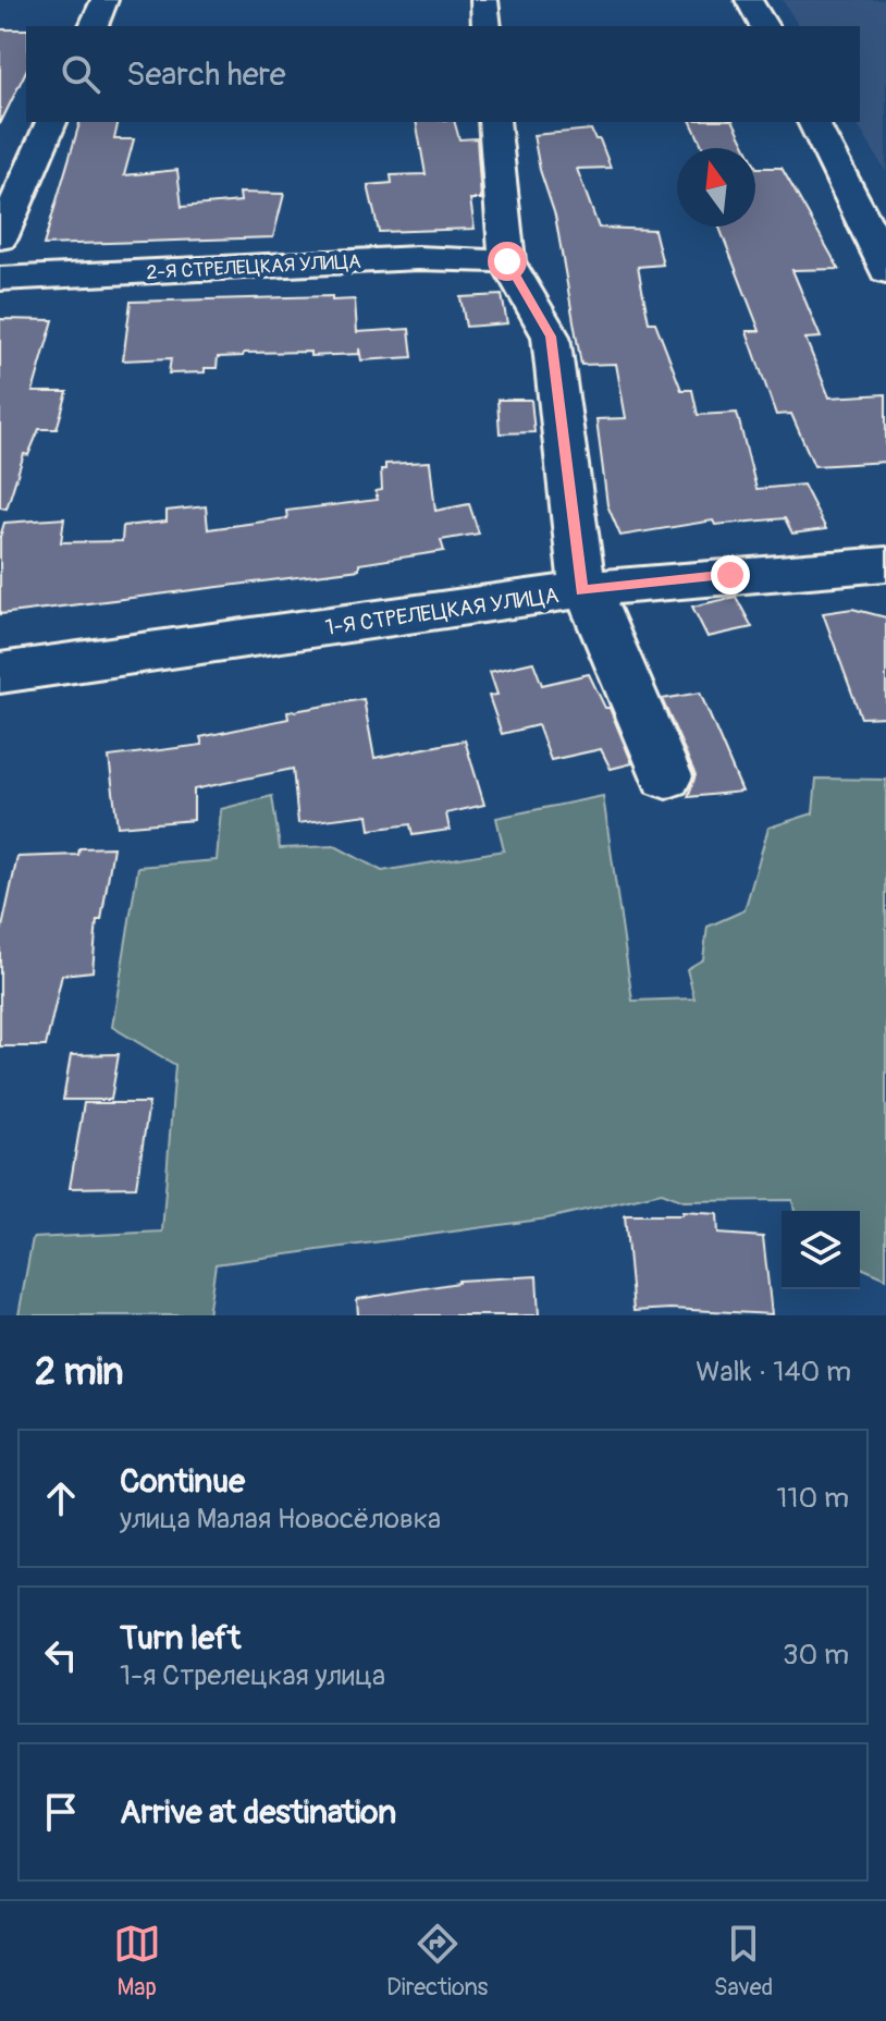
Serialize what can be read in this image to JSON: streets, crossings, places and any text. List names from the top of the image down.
{
  "streets": {
    "street": ["2-Я СТРЕЛЕЦКАЯ УЛИЦА", "1-Я СТРЕЛЕЦКАЯ УЛИЦА"]
  },
  "north": "top",
  "page": {
    "search": "Search here",
    "heading": ["2 min", "Walk · 140 m"],
    "list": [
      ["Continue", "улица Малая Новосёловка", "110 m"],
      ["Turn left", "1-я Стрелецкая улица", "30 m"],
      "Arrive at destination"
    ],
    "nav": ["Map", "Directions", "Saved"]
  }
}
